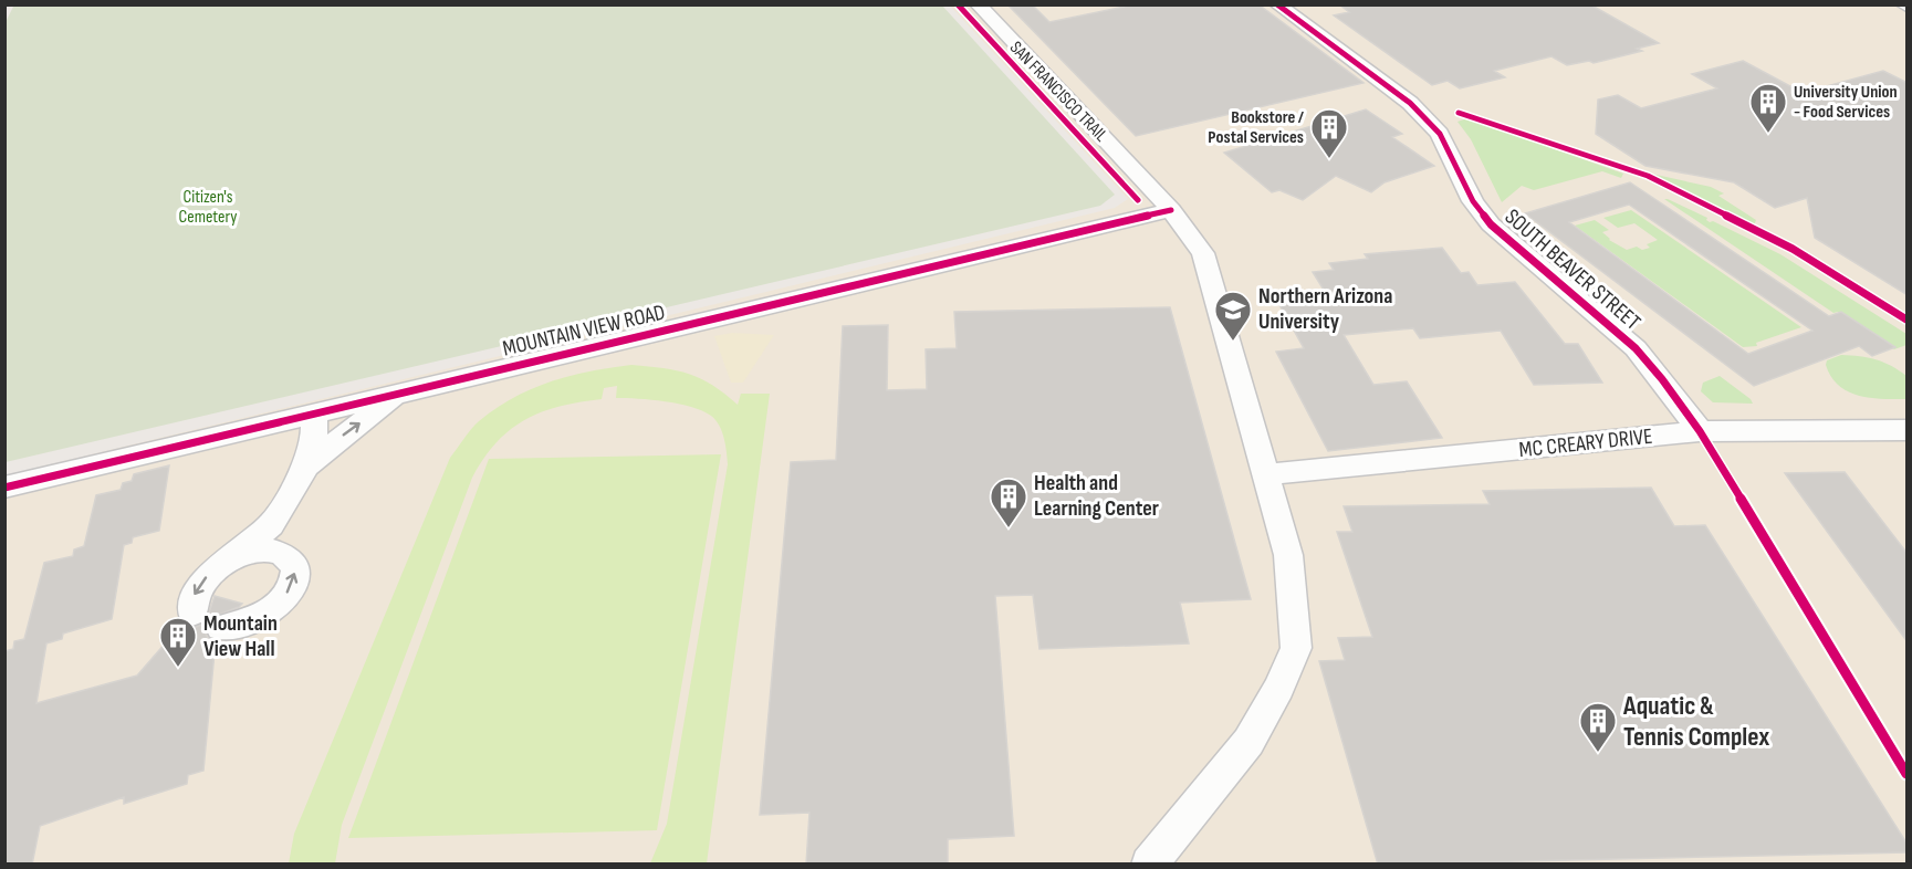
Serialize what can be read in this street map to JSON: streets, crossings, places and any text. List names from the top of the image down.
{
  "streets": {
    "street": ["SOUTH BEAVER STREET", "MOUNTAIN VIEW ROAD", "MC CREARY DRIVE"],
    "cycle path": ["SAN FRANCISCO TRAIL"]
  },
  "crossings": [
    ["SOUTH BEAVER STREET", "MC CREARY DRIVE"]
  ],
  "parks": ["Citizen's Cemetery"],
  "places": {
    "building": [
      "University Union - Food Services",
      "Bookstore / Postal Services",
      "Health and Learning Center",
      "Mountain View Hall",
      "Aquatic & Tennis Complex"
    ],
    "school or university": ["Northern Arizona University"]
  }
}
